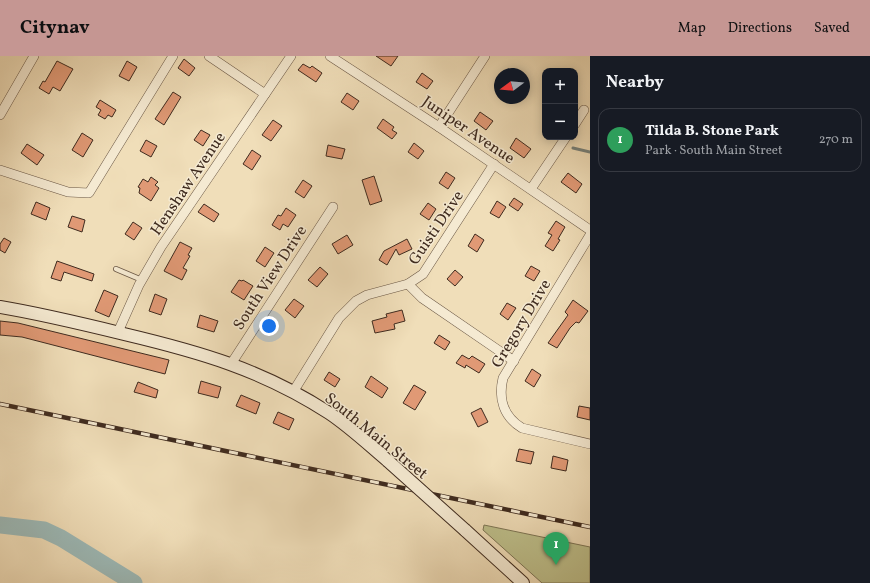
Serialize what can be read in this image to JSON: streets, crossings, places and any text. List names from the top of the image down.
{
  "streets": {
    "main road": ["South Main Street"],
    "street": [
      "Juniper Avenue",
      "Henshaw Avenue",
      "Guisti Drive",
      "South View Drive",
      "Gregory Drive"
    ]
  },
  "crossings": [
    ["Juniper Avenue", "Guisti Drive"],
    ["Henshaw Avenue", "South Main Street"],
    ["Guisti Drive", "South Main Street"],
    ["South View Drive", "South Main Street"]
  ],
  "north": "left",
  "page": {
    "header": "Citynav",
    "nav": ["Map", "Directions", "Saved"],
    "heading": "Nearby",
    "map_buttons": ["+", "−"],
    "list": [
      {
        "mark": "1",
        "name": "Tilda B. Stone Park",
        "note": "Park · South Main Street",
        "value": "270 m"
      }
    ],
    "pins": "1"
  }
}
